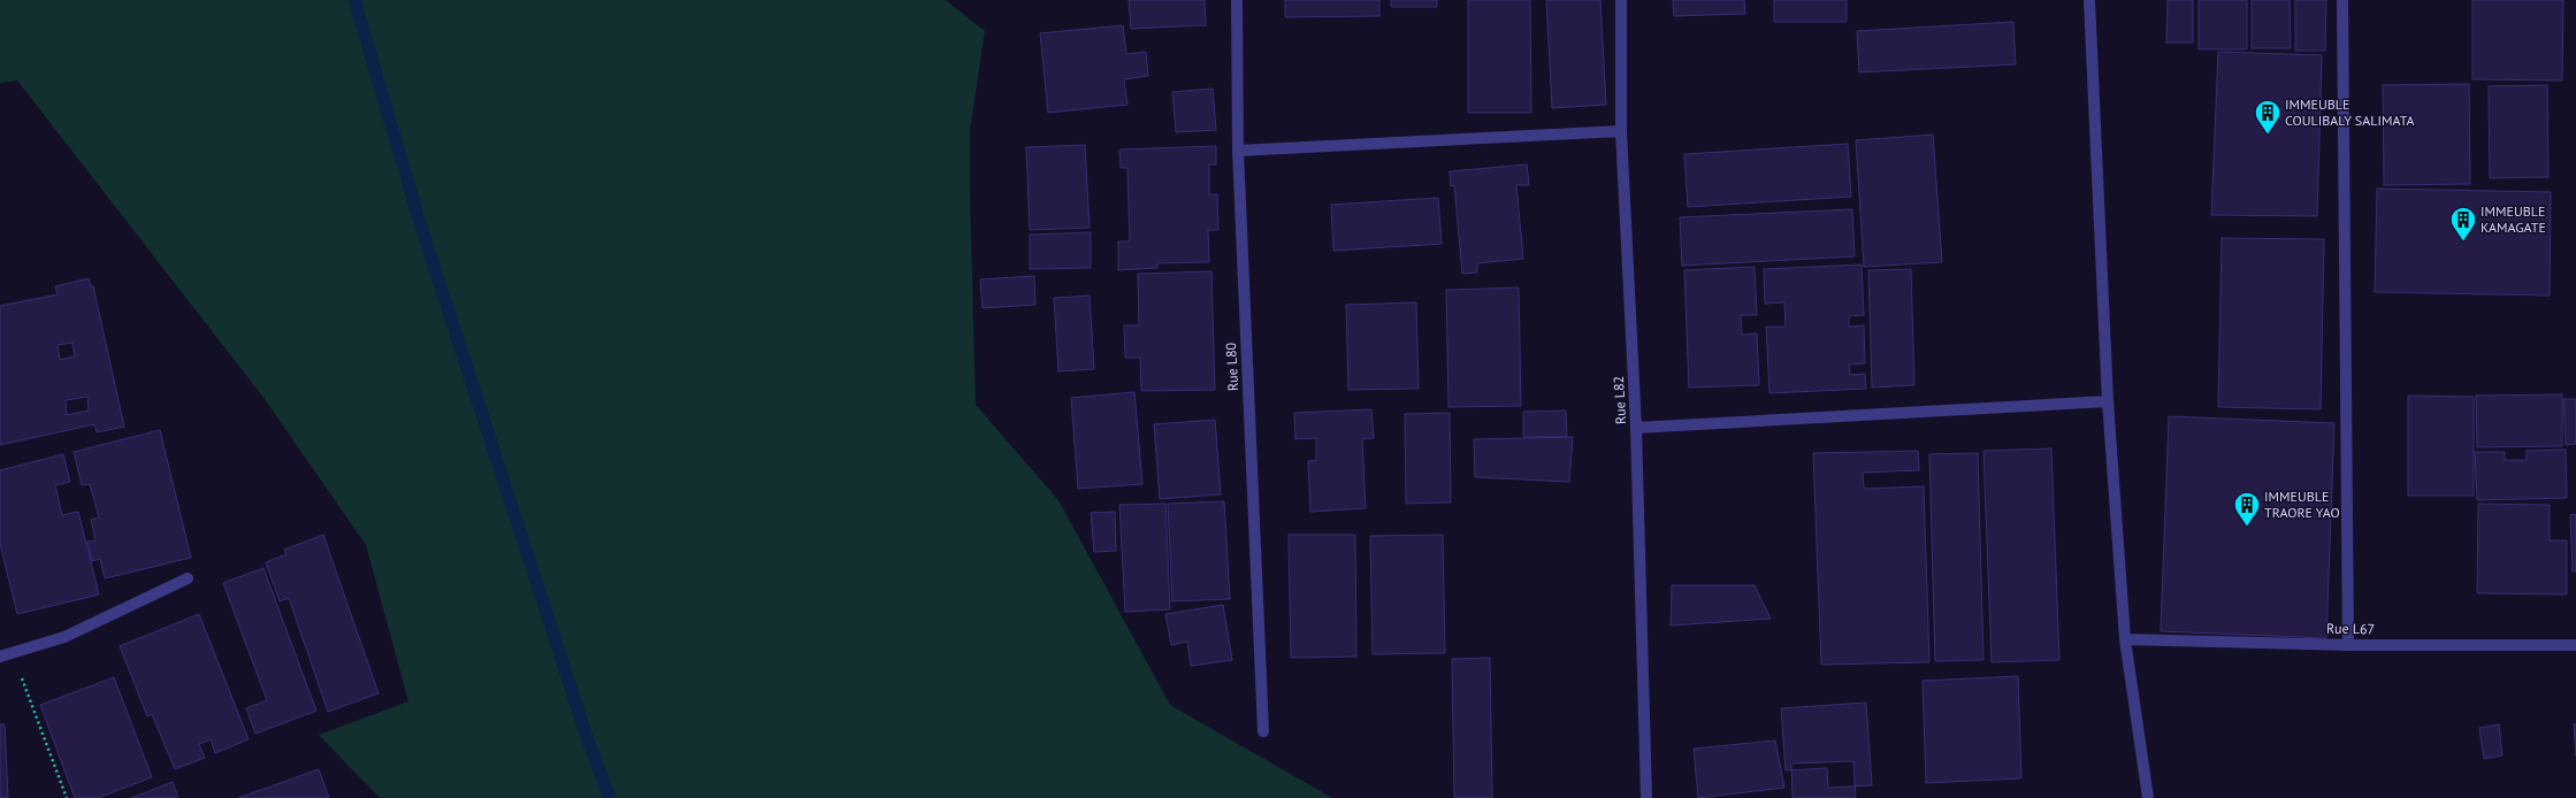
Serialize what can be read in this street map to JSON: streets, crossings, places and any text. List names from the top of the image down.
{
  "streets": {
    "street": ["Rue L80", "Rue L82", "Rue L67"]
  },
  "places": {
    "building": ["IMMEUBLE COULIBALY SALIMATA", "IMMEUBLE KAMAGATE", "IMMEUBLE TRAORE YAO"]
  }
}
